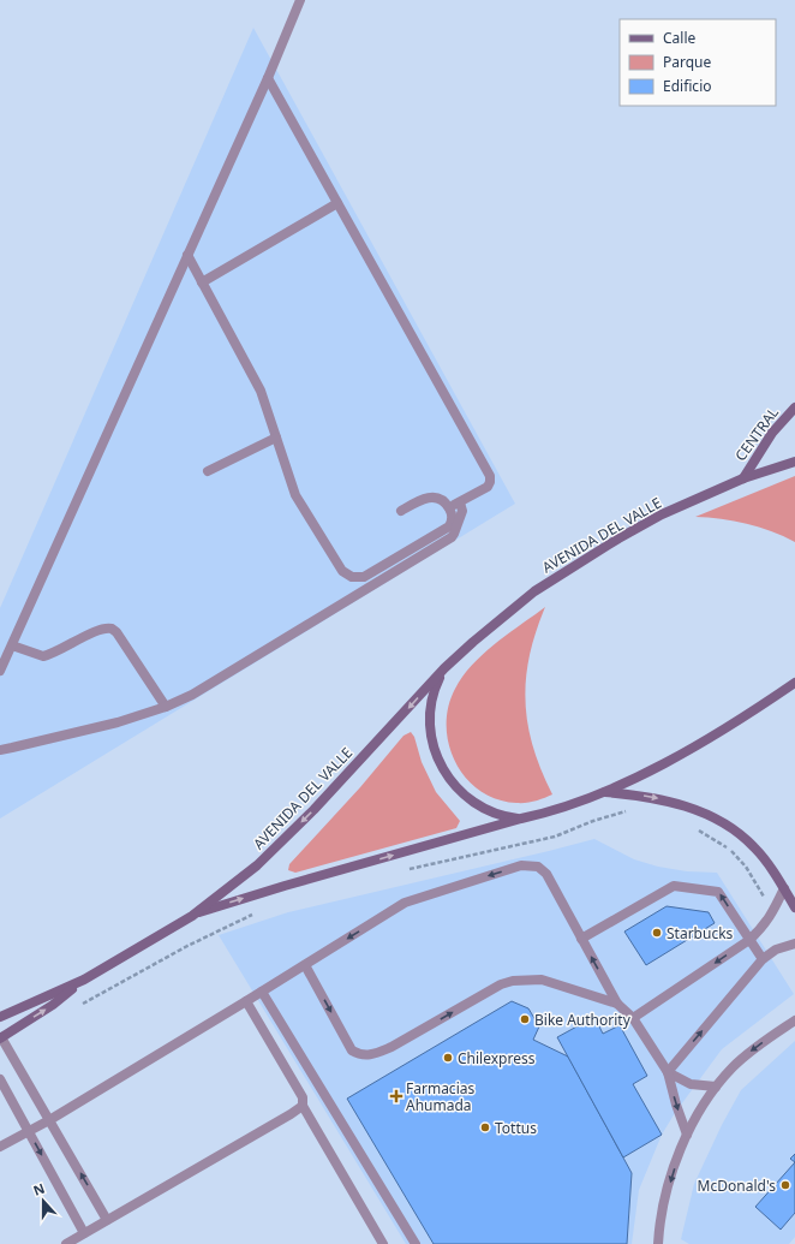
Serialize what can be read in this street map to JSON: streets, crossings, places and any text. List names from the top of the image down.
{
  "streets": {
    "street": ["CENTRAL", "AVENIDA DEL VALLE"]
  },
  "crossings": [
    ["CENTRAL", "AVENIDA DEL VALLE"]
  ],
  "places": {
    "other": [
      "Starbucks",
      "Bike Authority",
      "Chilexpress",
      "Tottus",
      "McDonald's"
    ],
    "health": ["Farmacias Ahumada"]
  },
  "legend": ["Calle", "Parque", "Edificio"],
  "north": "top"
}
